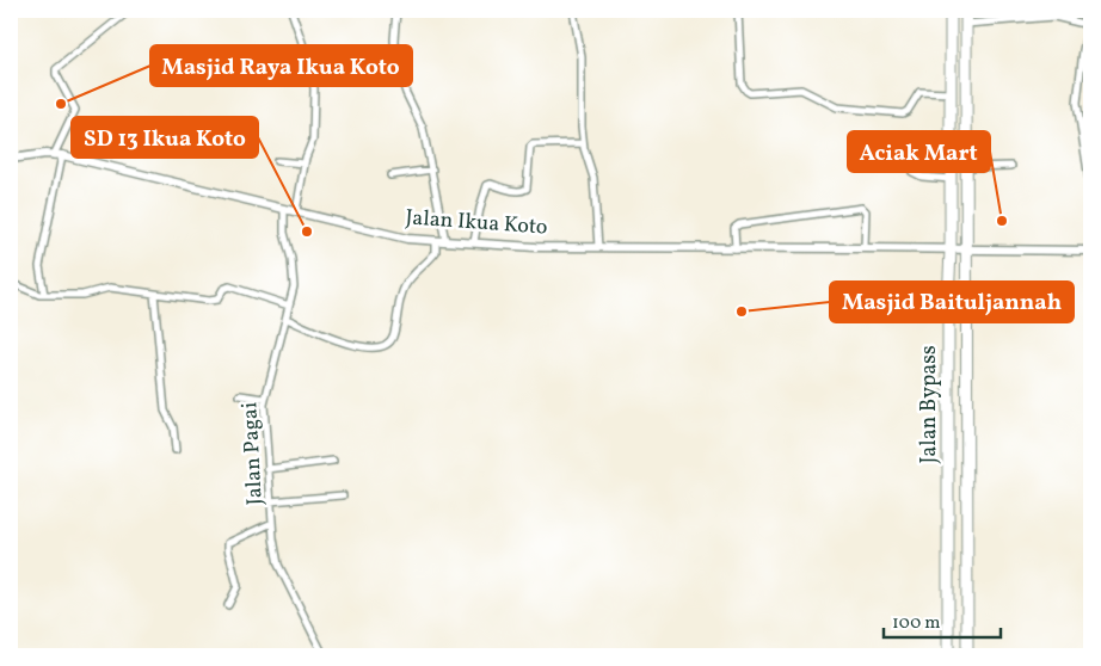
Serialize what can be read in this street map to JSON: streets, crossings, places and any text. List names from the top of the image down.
{
  "streets": {
    "highway": ["Jalan Bypass"],
    "street": ["Jalan Ikua Koto", "Jalan Pagai"]
  },
  "crossings": [
    ["Jalan Ikua Koto", "Jalan Bypass"],
    ["Jalan Ikua Koto", "Jalan Pagai"]
  ],
  "places": [
    "Masjid Raya Ikua Koto",
    "Aciak Mart",
    "SD 13 Ikua Koto",
    "Masjid Baituljannah"
  ],
  "scale_bar": "100 m"
}
